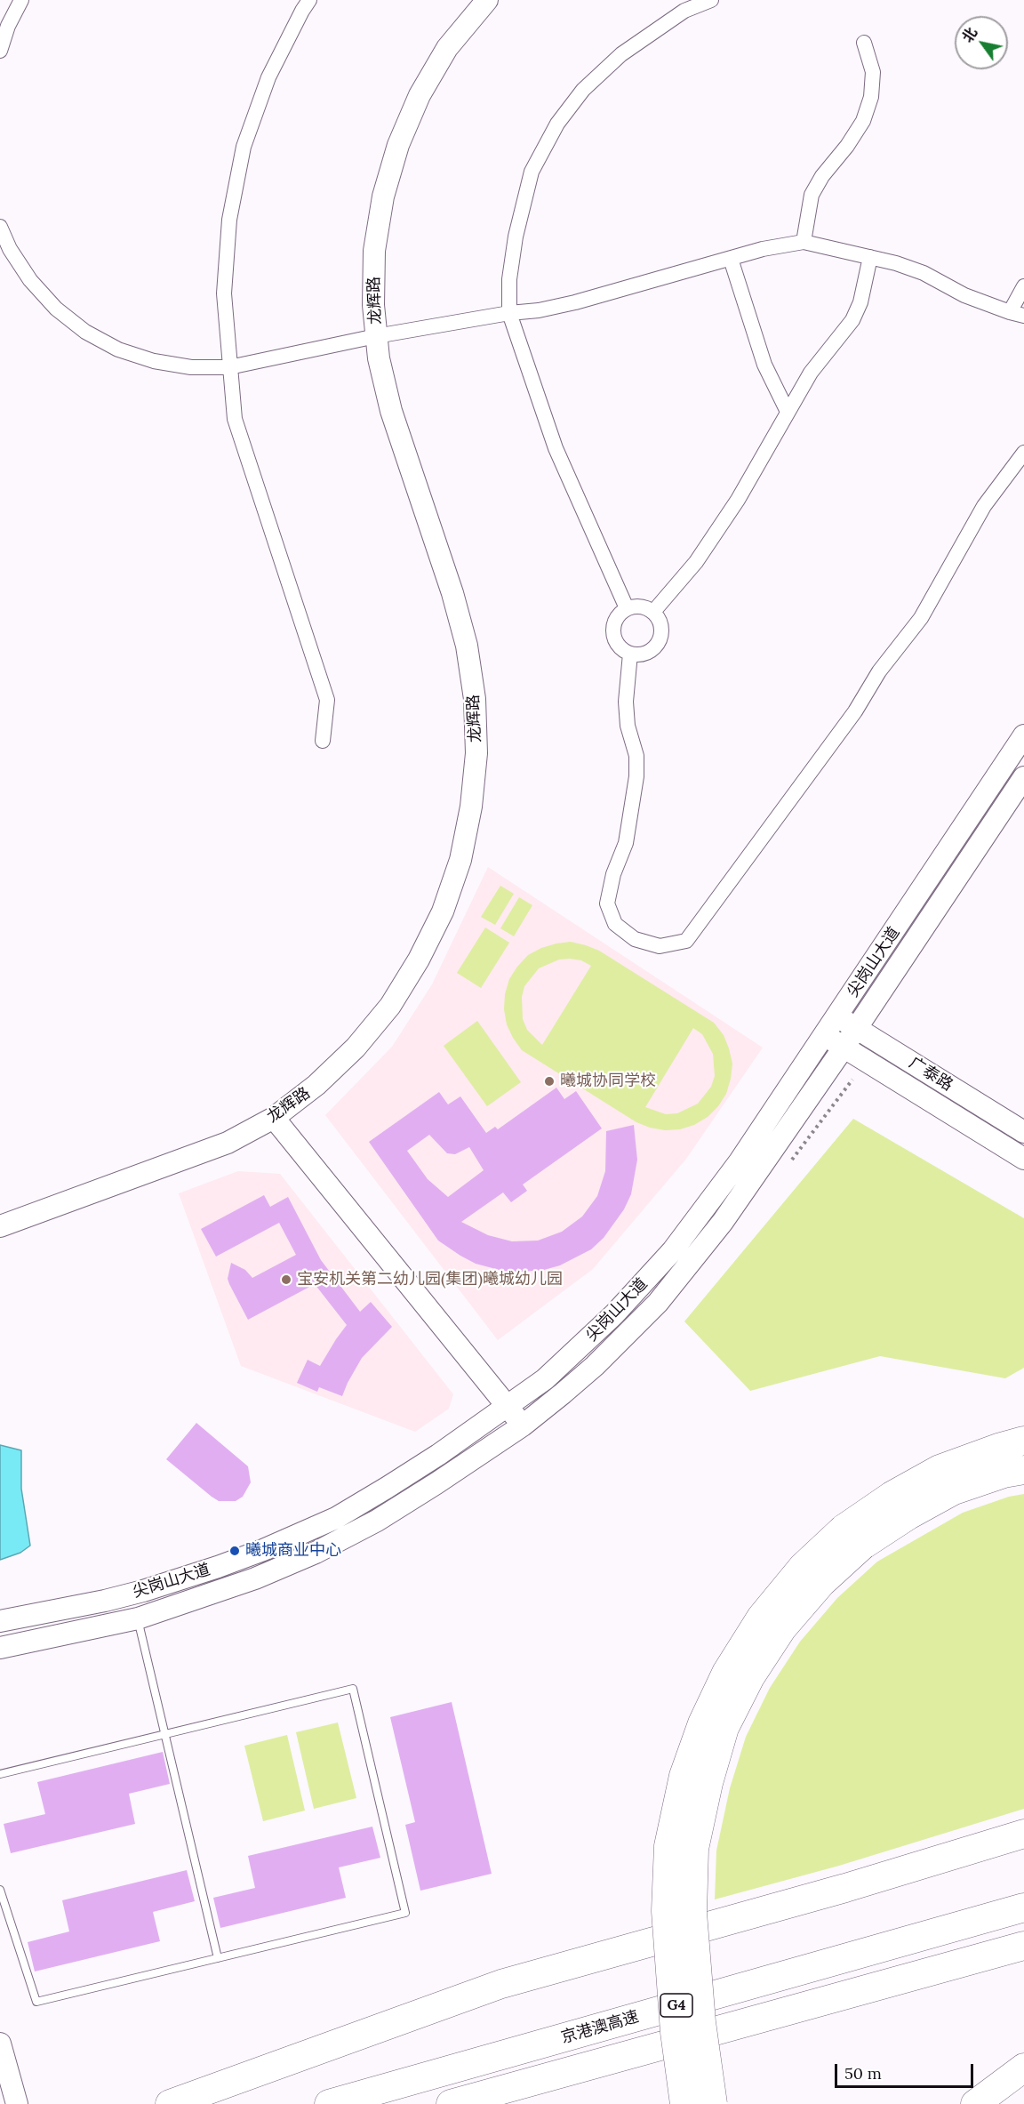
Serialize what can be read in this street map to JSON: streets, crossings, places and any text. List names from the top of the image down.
{
  "streets": {
    "highway": ["G4", "京港澳高速"],
    "main road": ["龙辉路", "尖岗山大道", "广泰路"]
  },
  "crossings": [
    ["尖岗山大道", "广泰路"]
  ],
  "places": ["曦城协同学校", "宝安机关第二幼儿园(集团)曦城幼儿园", "曦城商业中心"],
  "scale_bar": "50 m",
  "north": "top left"
}
